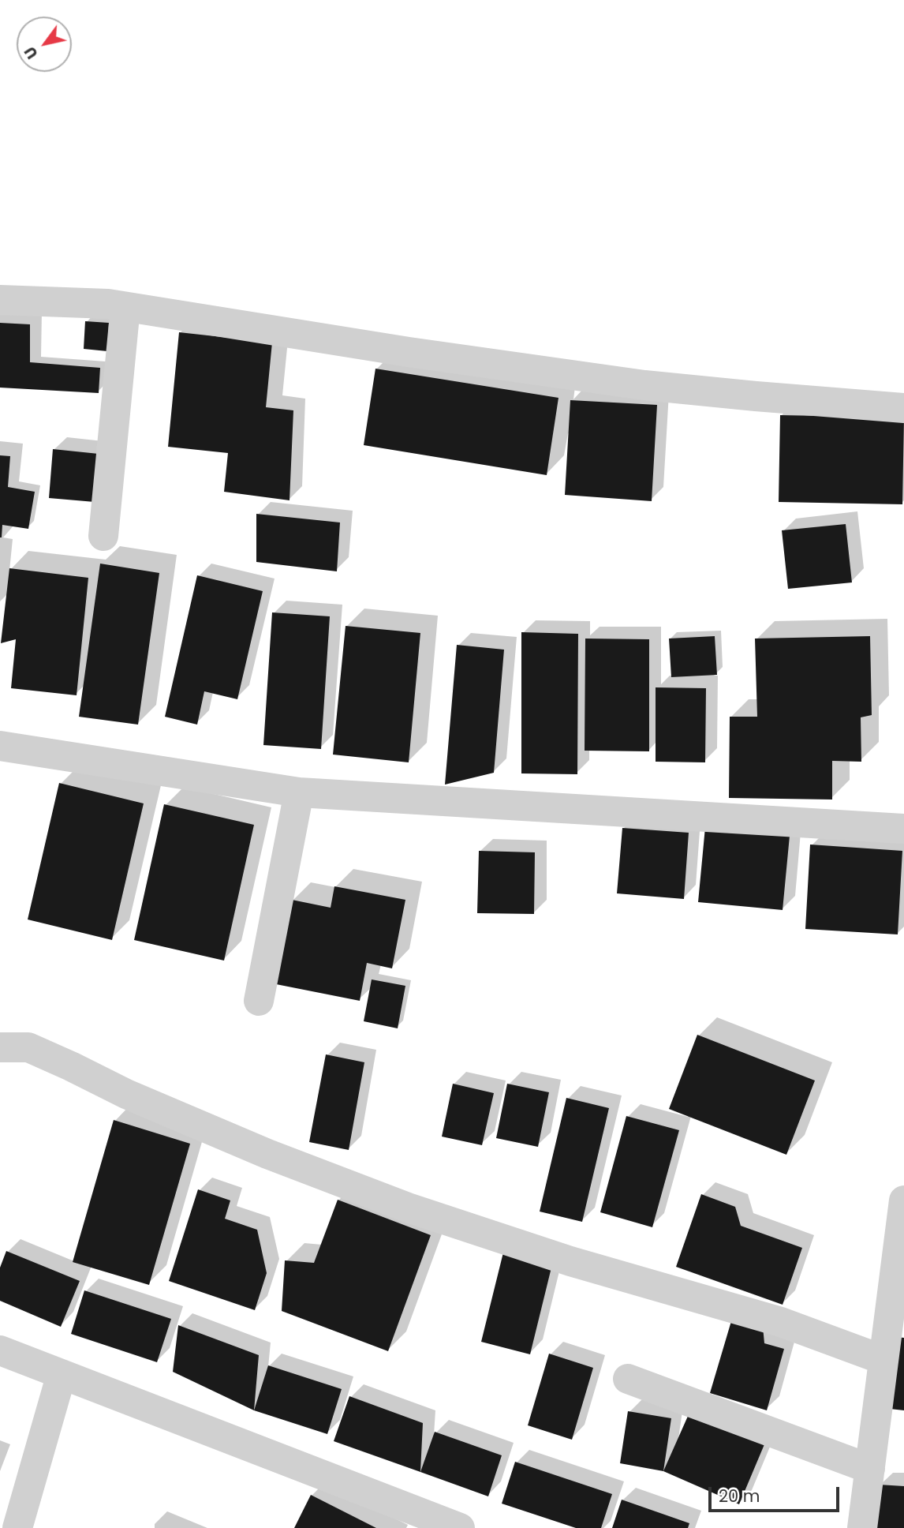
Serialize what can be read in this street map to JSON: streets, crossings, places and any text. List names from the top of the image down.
{
  "scale_bar": "20 m",
  "north": "bottom left"
}
